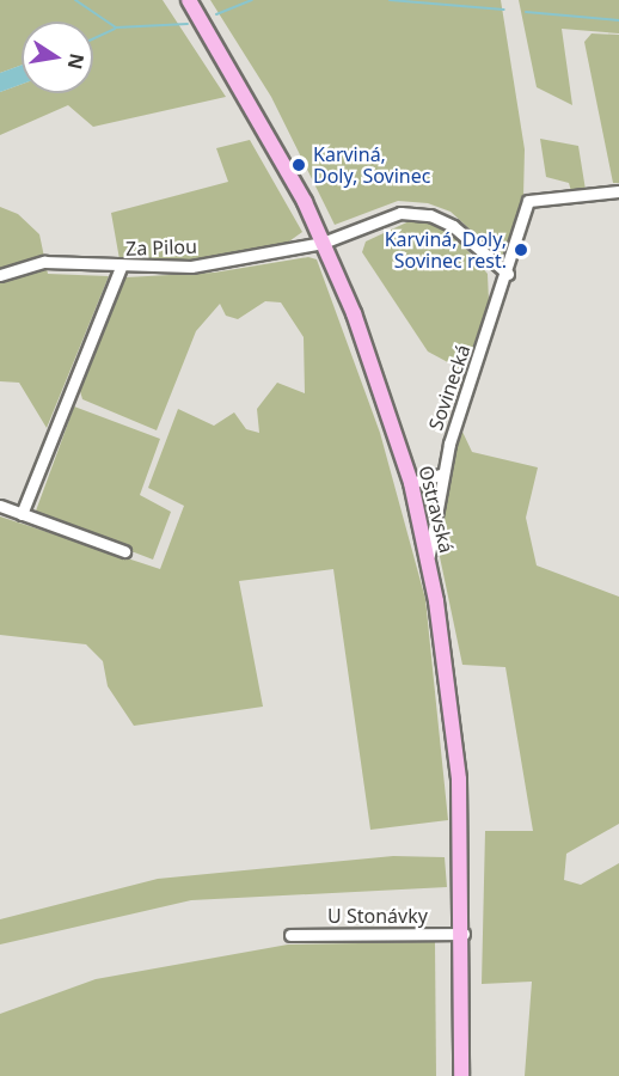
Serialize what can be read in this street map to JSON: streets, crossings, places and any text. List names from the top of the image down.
{
  "streets": {
    "main road": ["Ostravská"],
    "street": ["Za Pilou", "Sovinecká", "U Stonávky"]
  },
  "crossings": [
    ["Za Pilou", "Ostravská"],
    ["Sovinecká", "Ostravská"],
    ["Ostravská", "U Stonávky"]
  ],
  "places": ["Karviná, Doly, Sovinec", "Karviná, Doly, Sovinec rest."],
  "north": "right"
}
